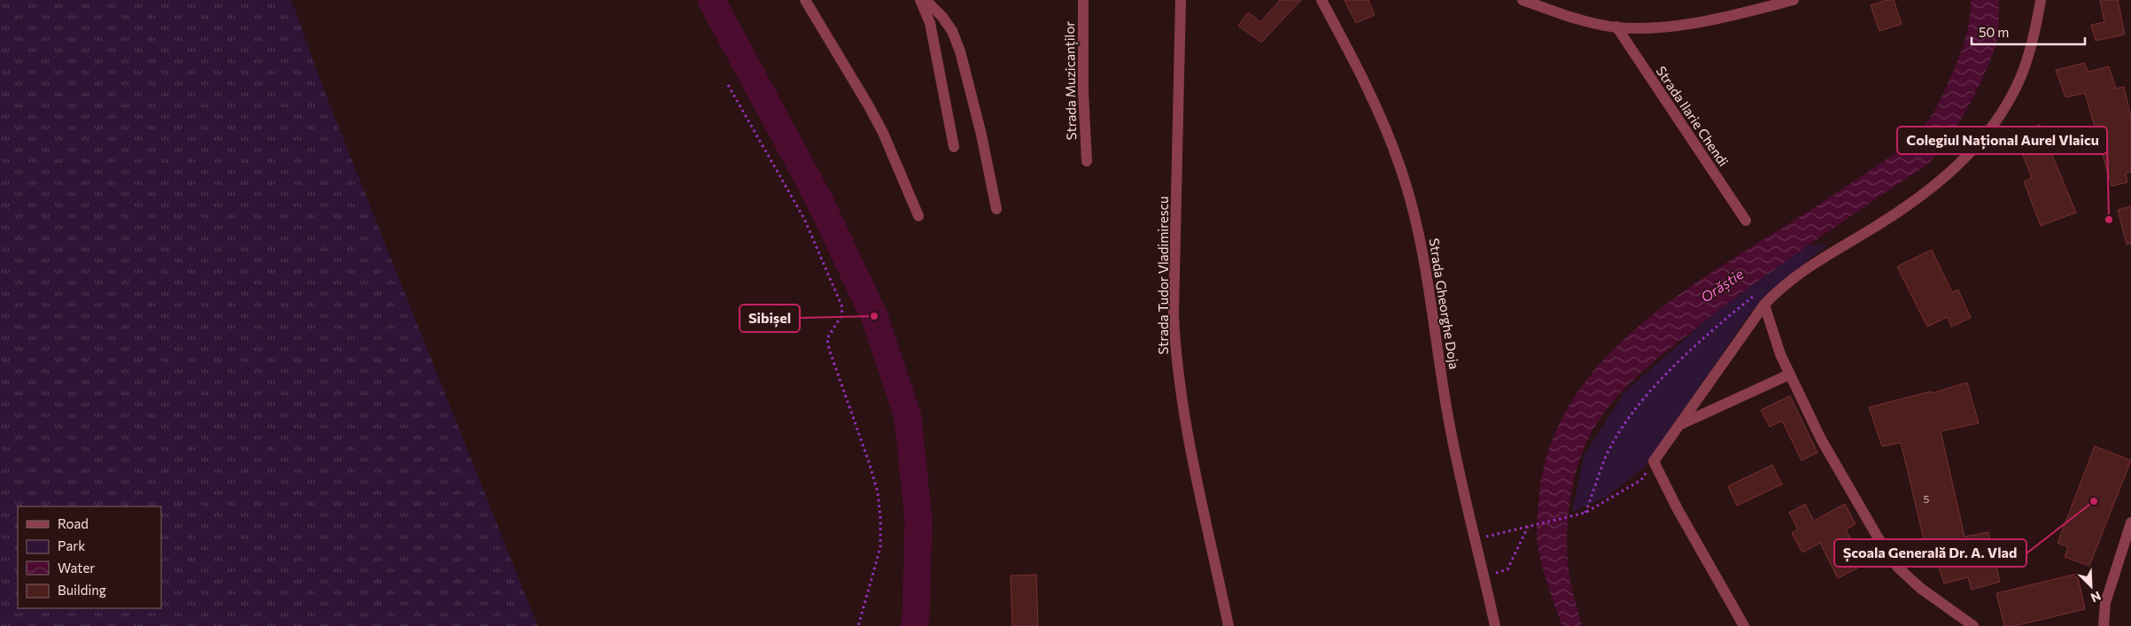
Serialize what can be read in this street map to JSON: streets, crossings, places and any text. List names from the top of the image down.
{
  "streets": {
    "street": [
      "Strada Muzicanților",
      "Strada Ilarie Chendi",
      "Strada Tudor Vladimirescu",
      "Strada Gheorghe Doja"
    ]
  },
  "water": ["Orăștie"],
  "places": ["Colegiul Național Aurel Vlaicu", "Sibișel", "Școala Generală Dr. A. Vlad"],
  "house_numbers": ["5"],
  "legend": [
    "Road",
    "Park",
    "Water",
    "Building"
  ],
  "scale_bar": "50 m",
  "north": "bottom right"
}
